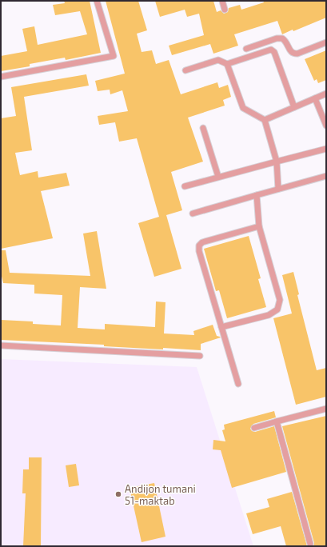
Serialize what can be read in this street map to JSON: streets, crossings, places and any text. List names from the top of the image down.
{
  "places": ["Andijon tumani 51-maktab"]
}
